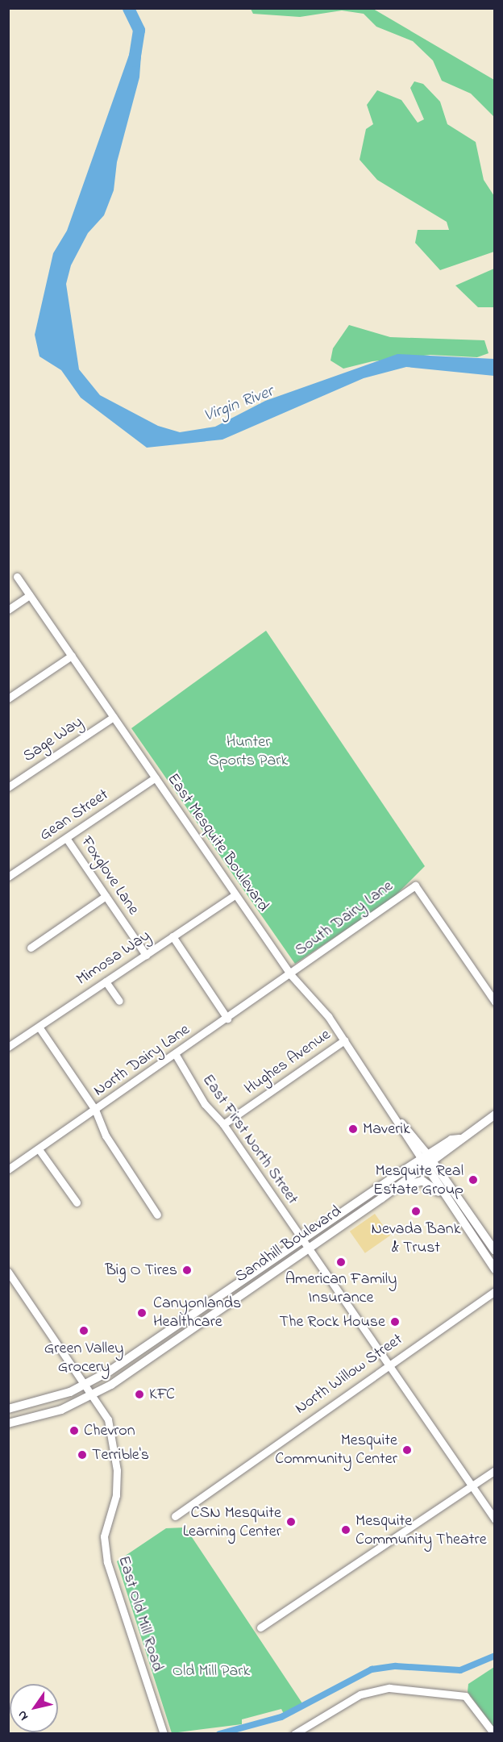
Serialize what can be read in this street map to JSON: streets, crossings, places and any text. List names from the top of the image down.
{
  "streets": {
    "main road": ["East Mesquite Boulevard", "Sandhill Boulevard"],
    "street": [
      "Sage Way",
      "Gean Street",
      "Foxglove Lane",
      "South Dairy Lane",
      "Mimosa Way",
      "North Dairy Lane",
      "Hughes Avenue",
      "East First North Street",
      "North Willow Street",
      "East Old Mill Road"
    ]
  },
  "crossings": [
    ["Sage Way", "East Mesquite Boulevard"],
    ["Gean Street", "East Mesquite Boulevard"],
    ["Gean Street", "Foxglove Lane"],
    ["East Mesquite Boulevard", "South Dairy Lane"],
    ["East Mesquite Boulevard", "Mimosa Way"],
    ["East Mesquite Boulevard", "North Dairy Lane"],
    ["East Mesquite Boulevard", "Hughes Avenue"],
    ["East Mesquite Boulevard", "Sandhill Boulevard"],
    ["Foxglove Lane", "Mimosa Way"],
    ["South Dairy Lane", "North Dairy Lane"],
    ["North Dairy Lane", "East First North Street"],
    ["Hughes Avenue", "East First North Street"],
    ["East First North Street", "Sandhill Boulevard"],
    ["East First North Street", "North Willow Street"],
    ["Sandhill Boulevard", "East Old Mill Road"]
  ],
  "water": ["Virgin River"],
  "parks": ["Hunter Sports Park", "Old Mill Park"],
  "places": [
    "Maverik",
    "Mesquite Real Estate Group",
    "Nevada Bank & Trust",
    "American Family Insurance",
    "Big O Tires",
    "Canyonlands Healthcare",
    "The Rock House",
    "Green Valley Grocery",
    "KFC",
    "Chevron",
    "Mesquite Community Center",
    "Terrible's",
    "CSN Mesquite Learning Center",
    "Mesquite Community Theatre"
  ],
  "north": "bottom left"
}
